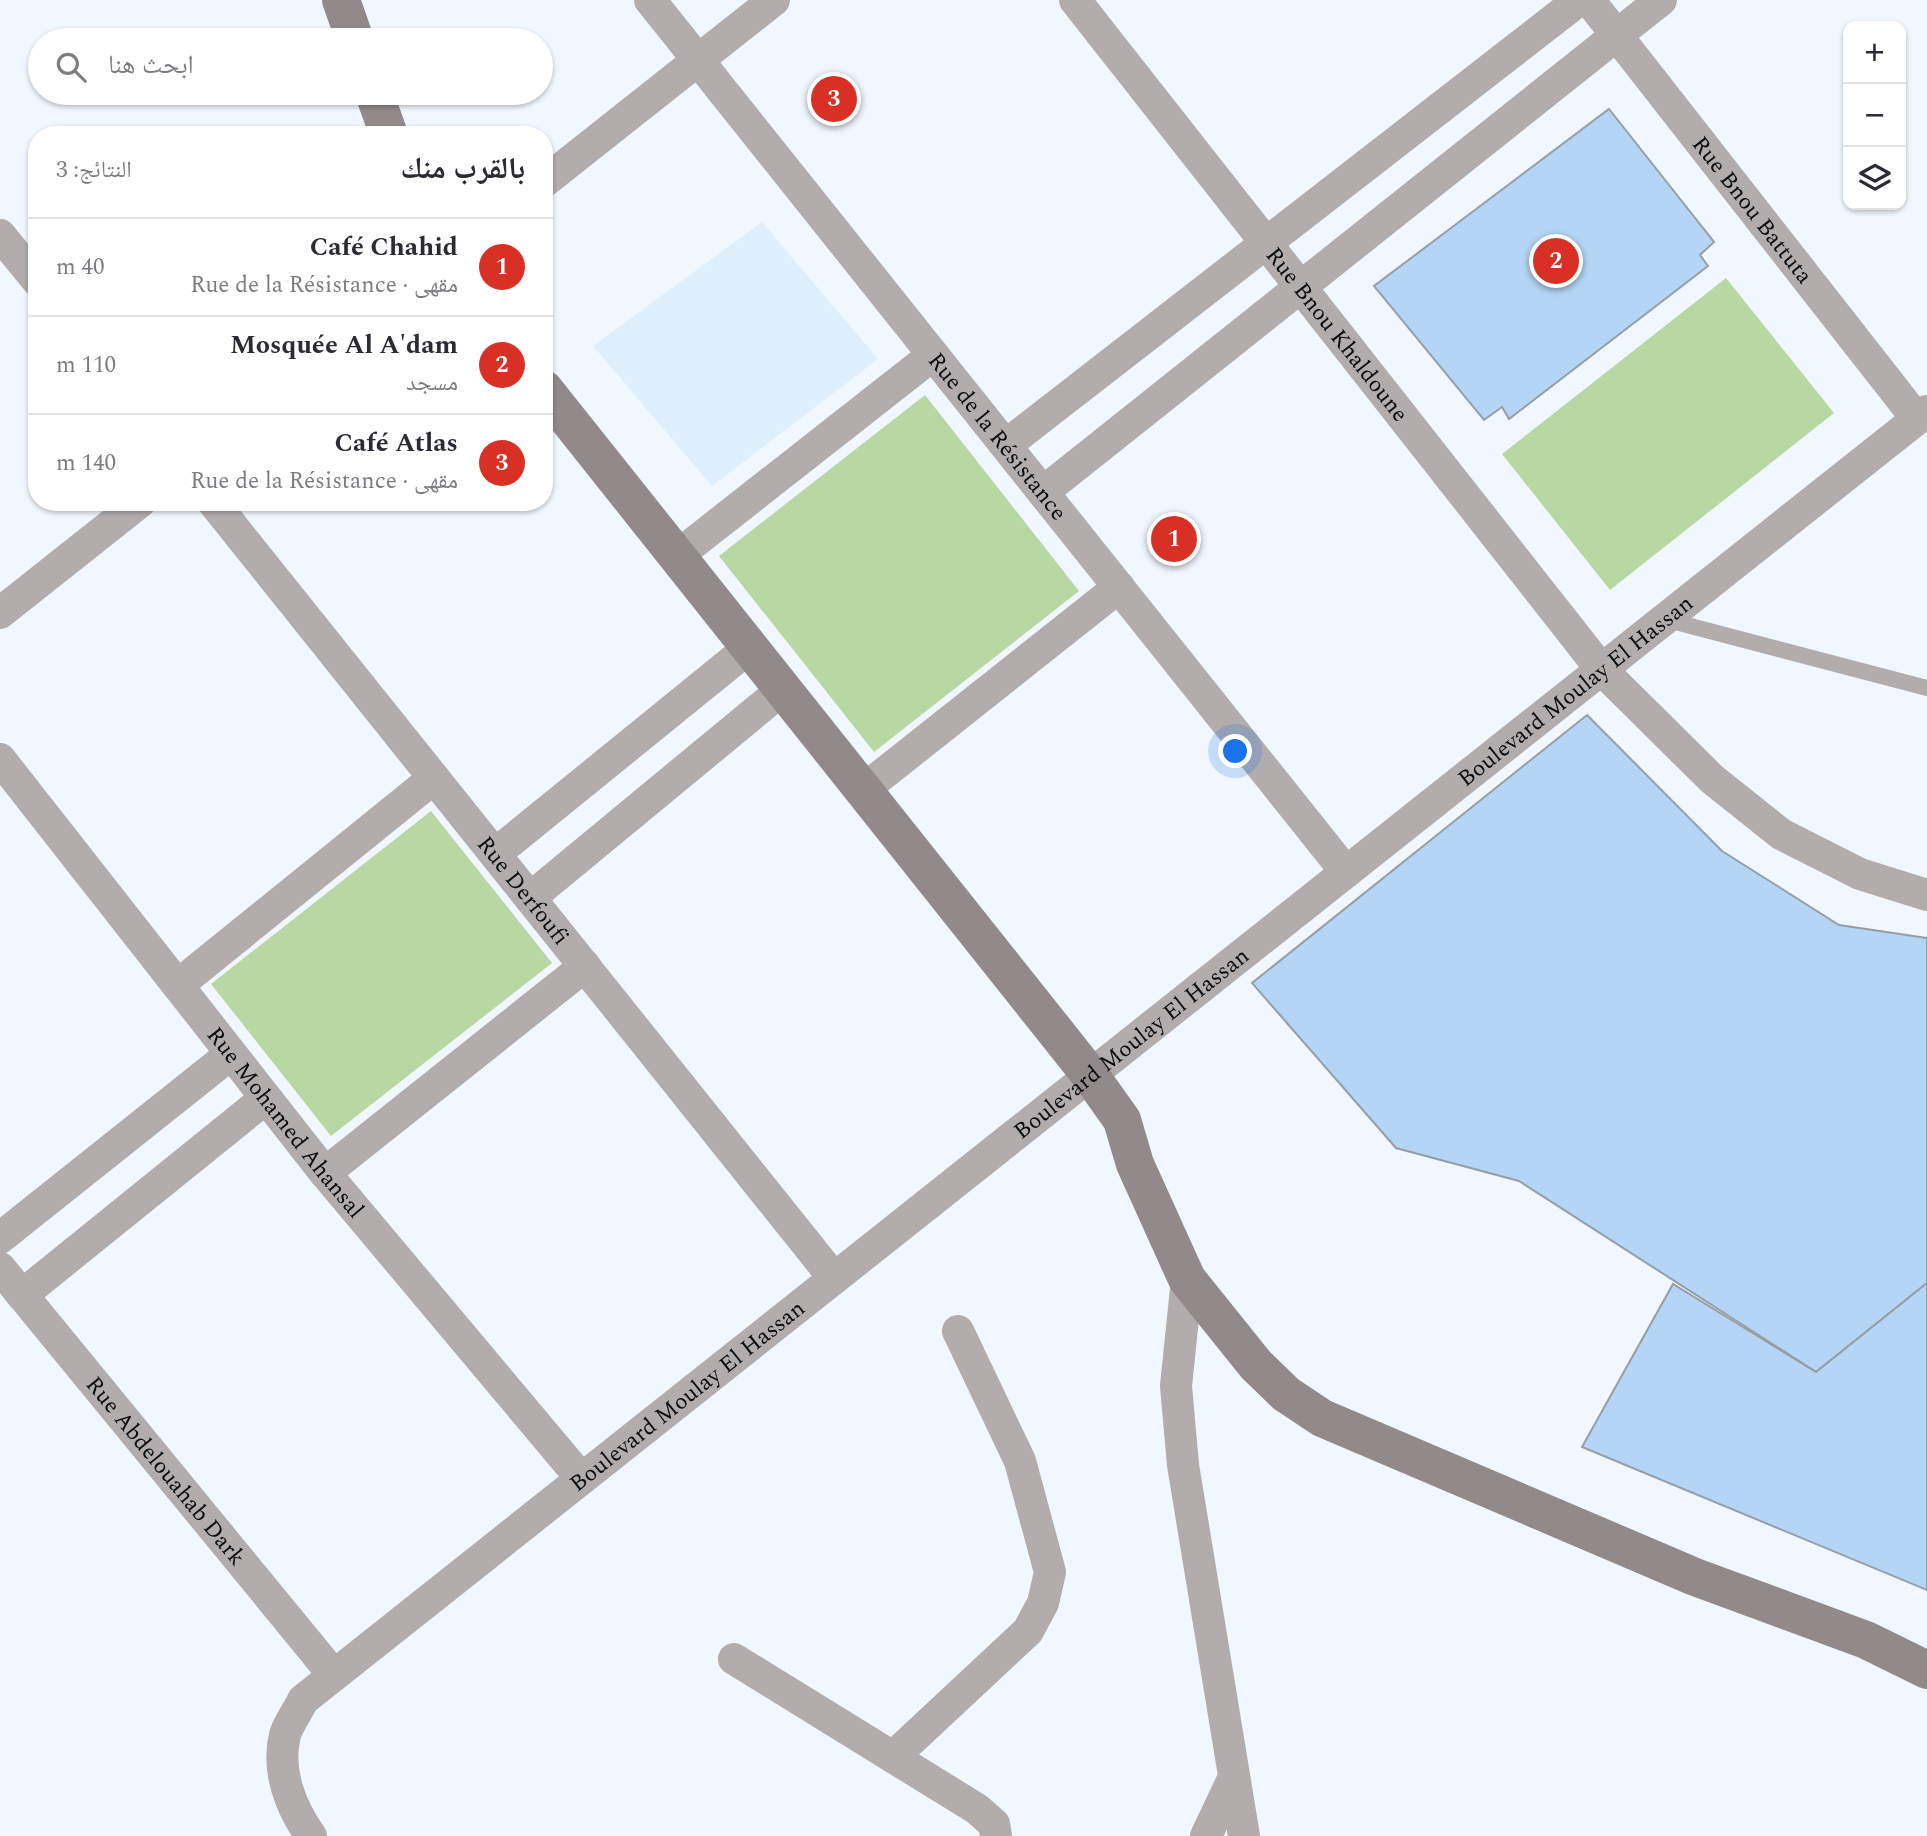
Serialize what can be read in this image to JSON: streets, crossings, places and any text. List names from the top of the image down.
{
  "streets": {
    "street": [
      "Rue Bnou Battuta",
      "Rue Bnou Khaldoune",
      "Rue de la Résistance",
      "Boulevard Moulay El Hassan",
      "Rue Derfoufi",
      "Rue Mohamed Ahansal",
      "Rue Abdelouahab Dark"
    ]
  },
  "crossings": [
    ["Rue Bnou Battuta", "Boulevard Moulay El Hassan"],
    ["Rue Bnou Khaldoune", "Boulevard Moulay El Hassan"],
    ["Rue de la Résistance", "Boulevard Moulay El Hassan"],
    ["Boulevard Moulay El Hassan", "Rue Derfoufi"],
    ["Boulevard Moulay El Hassan", "Rue Mohamed Ahansal"],
    ["Boulevard Moulay El Hassan", "Rue Abdelouahab Dark"]
  ],
  "page": {
    "map_buttons": ["+", "−"],
    "search": "ابحث هنا",
    "pins": ["3", "2", "1"],
    "heading": ["بالقرب منك", "النتائج: 3"],
    "list": [
      {
        "mark": "1",
        "name": "Café Chahid",
        "note": "مقهى · Rue de la Résistance",
        "value": "40 m"
      },
      {
        "mark": "2",
        "name": "Mosquée Al A'dam",
        "note": "مسجد",
        "value": "110 m"
      },
      {
        "mark": "3",
        "name": "Café Atlas",
        "note": "مقهى · Rue de la Résistance",
        "value": "140 m"
      }
    ]
  }
}
